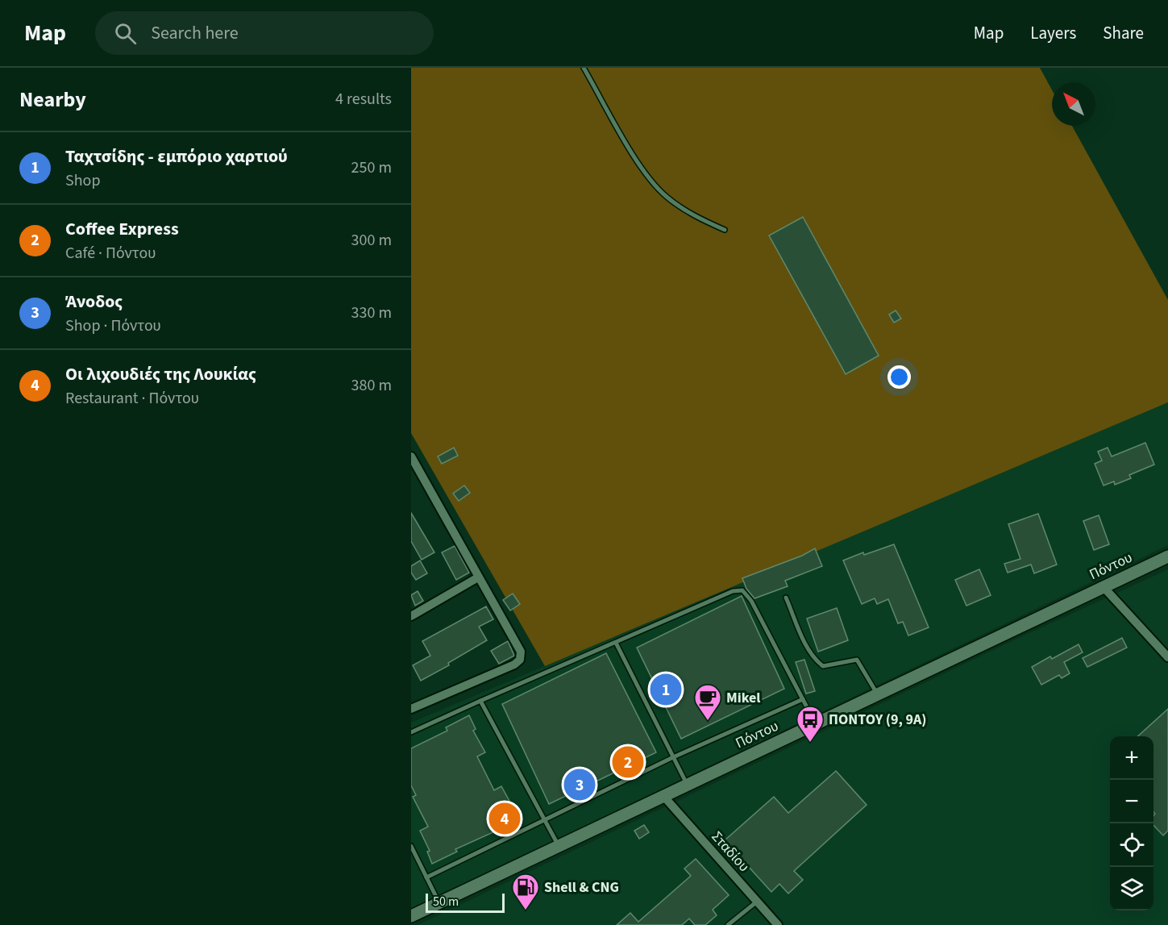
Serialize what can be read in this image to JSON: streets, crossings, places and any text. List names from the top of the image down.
{
  "streets": {
    "street": ["Πόντου", "Σταδίου"]
  },
  "crossings": [
    ["Πόντου", "Σταδίου"]
  ],
  "places": {
    "cafe": ["Mikel"],
    "bus stop": ["ΠΟΝΤΟΥ (9, 9Α)"],
    "fuel station": ["Shell & CNG"]
  },
  "scale_bar": "50 m",
  "north": "top left",
  "page": {
    "header": "Map",
    "search": "Search here",
    "nav": ["Map", "Layers", "Share"],
    "heading": ["Nearby", "4 results"],
    "list": [
      {
        "mark": "1",
        "name": "Ταχτσίδης - εμπόριο χαρτιού",
        "note": "Shop",
        "value": "250 m"
      },
      {
        "mark": "2",
        "name": "Coffee Express",
        "note": "Café · Πόντου",
        "value": "300 m"
      },
      {
        "mark": "3",
        "name": "Άνοδος",
        "note": "Shop · Πόντου",
        "value": "330 m"
      },
      {
        "mark": "4",
        "name": "Οι λιχουδιές της Λουκίας",
        "note": "Restaurant · Πόντου",
        "value": "380 m"
      }
    ],
    "pins": [
      "1",
      "2",
      "3",
      "4"
    ],
    "map_buttons": ["+", "−"],
    "scale": "50 m"
  }
}
